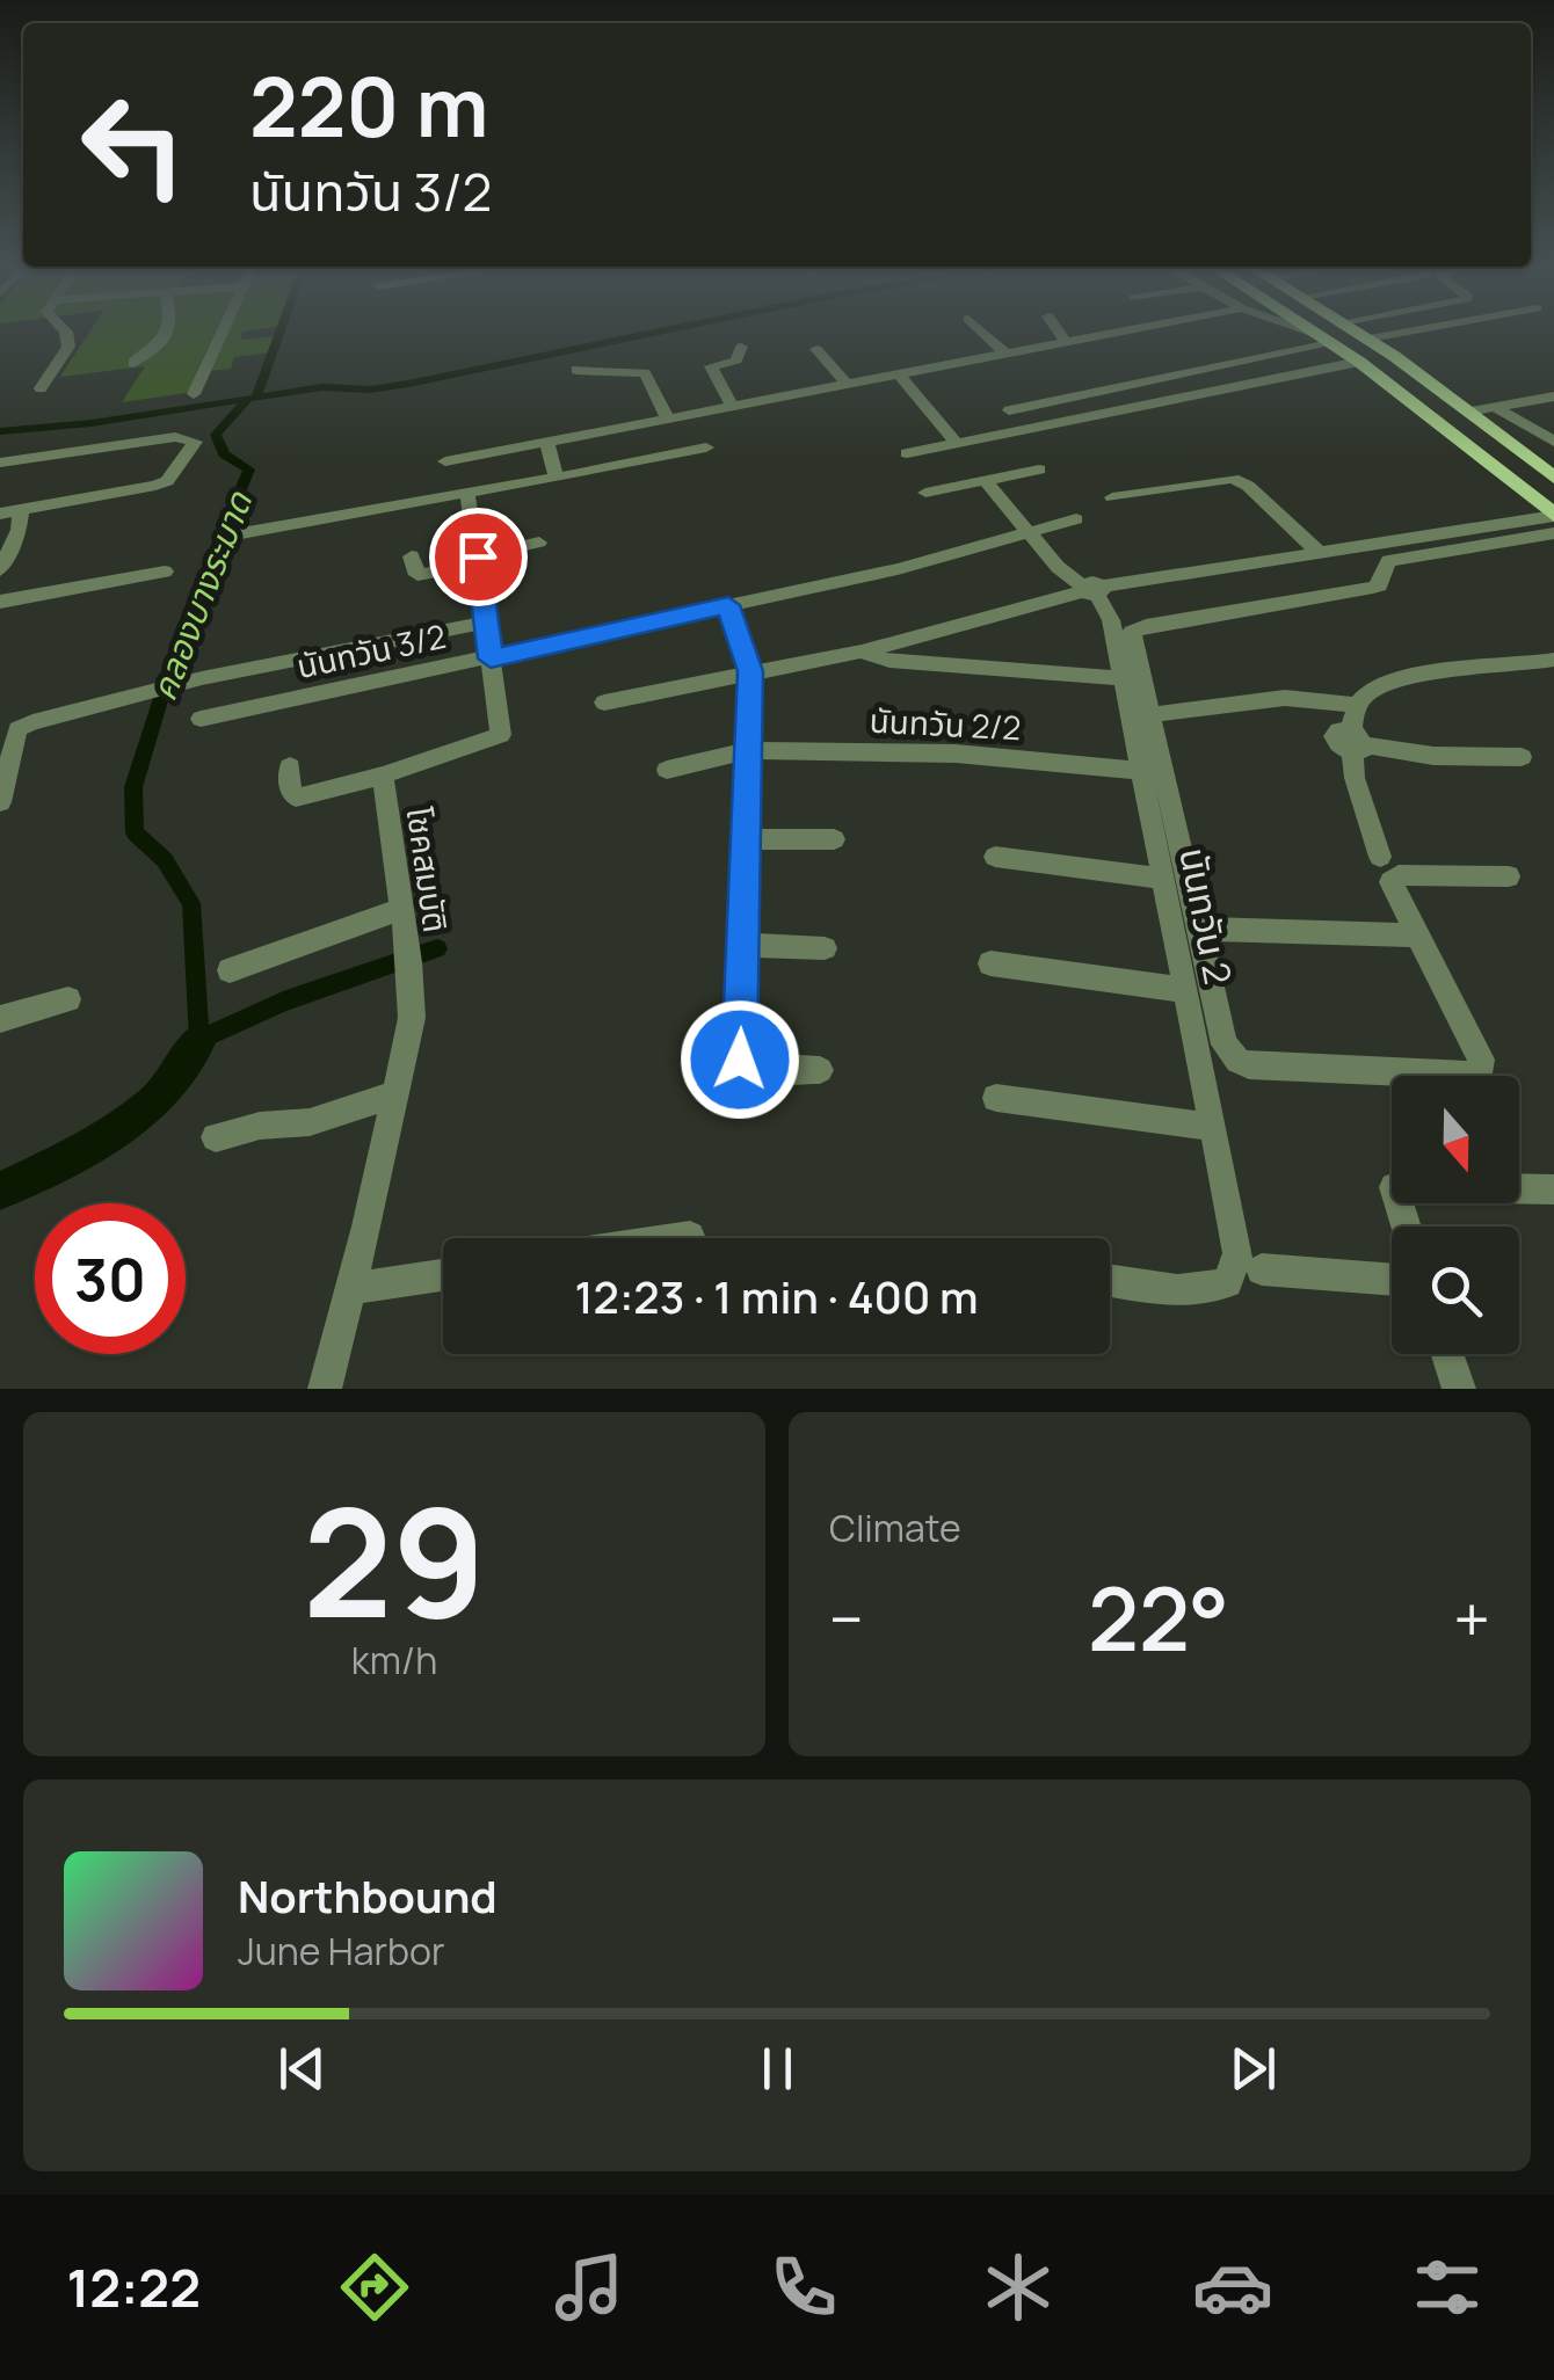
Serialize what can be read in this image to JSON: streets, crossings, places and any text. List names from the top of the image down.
{
  "streets": {
    "street": [
      "นันทวัน 3/2",
      "นันทวัน 2/2",
      "โชคสมบัติ",
      "นันทวัน 2"
    ]
  },
  "crossings": [
    ["นันทวัน 3/2", "โชคสมบัติ"],
    ["นันทวัน 2/2", "นันทวัน 2"]
  ],
  "water": ["คลองบางระมาด"],
  "north": "bottom",
  "page": {
    "turn": ["220 m", "นันทวัน 3/2"],
    "limit": "30",
    "trip": "12:23 · 1 min · 400 m",
    "tile": [
      ["29", "km/h"],
      "Climate"
    ],
    "heat": ["−", "22°", "+"],
    "song": ["Northbound", "June Harbor"],
    "tabs": "12:22"
  }
}
